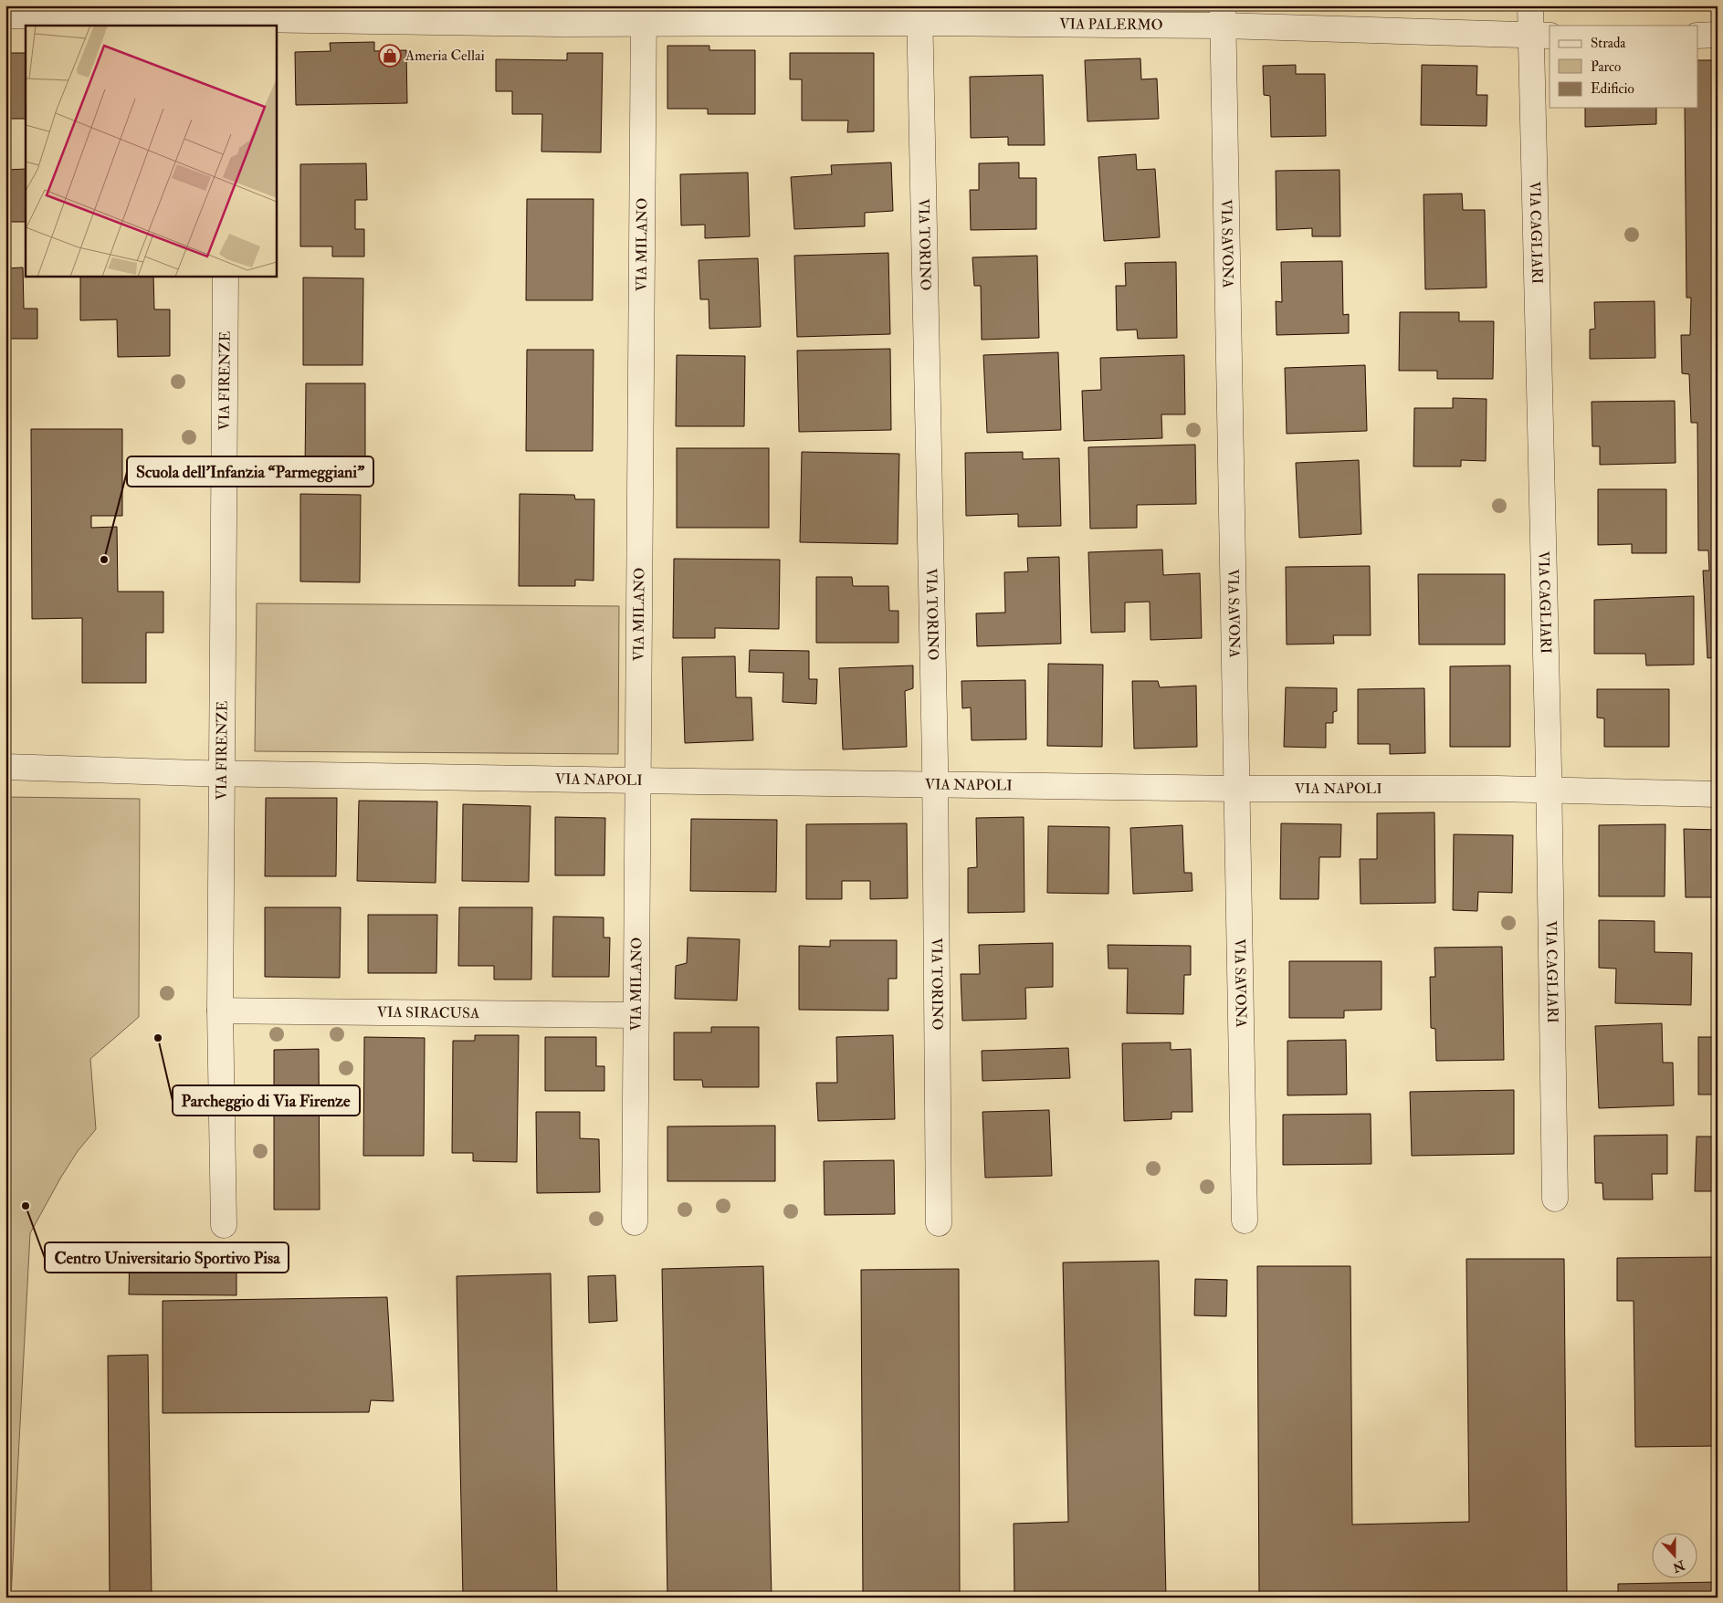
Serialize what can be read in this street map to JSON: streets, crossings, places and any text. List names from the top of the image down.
{
  "streets": {
    "street": [
      "VIA PALERMO",
      "VIA CAGLIARI",
      "VIA MILANO",
      "VIA SAVONA",
      "VIA TORINO",
      "VIA FIRENZE",
      "VIA NAPOLI",
      "VIA SIRACUSA"
    ]
  },
  "crossings": [
    ["VIA PALERMO", "VIA CAGLIARI"],
    ["VIA PALERMO", "VIA MILANO"],
    ["VIA PALERMO", "VIA SAVONA"],
    ["VIA PALERMO", "VIA TORINO"],
    ["VIA CAGLIARI", "VIA NAPOLI"],
    ["VIA MILANO", "VIA NAPOLI"],
    ["VIA MILANO", "VIA SIRACUSA"],
    ["VIA SAVONA", "VIA NAPOLI"],
    ["VIA TORINO", "VIA NAPOLI"],
    ["VIA FIRENZE", "VIA NAPOLI"],
    ["VIA FIRENZE", "VIA SIRACUSA"]
  ],
  "places": {
    "shop": ["Ameria Cellai"],
    "other": ["Scuola dell’Infanzia “Parmeggiani”", "Parcheggio di Via Firenze", "Centro Universitario Sportivo Pisa"]
  },
  "legend": ["Strada", "Parco", "Edificio"],
  "north": "bottom"
}
